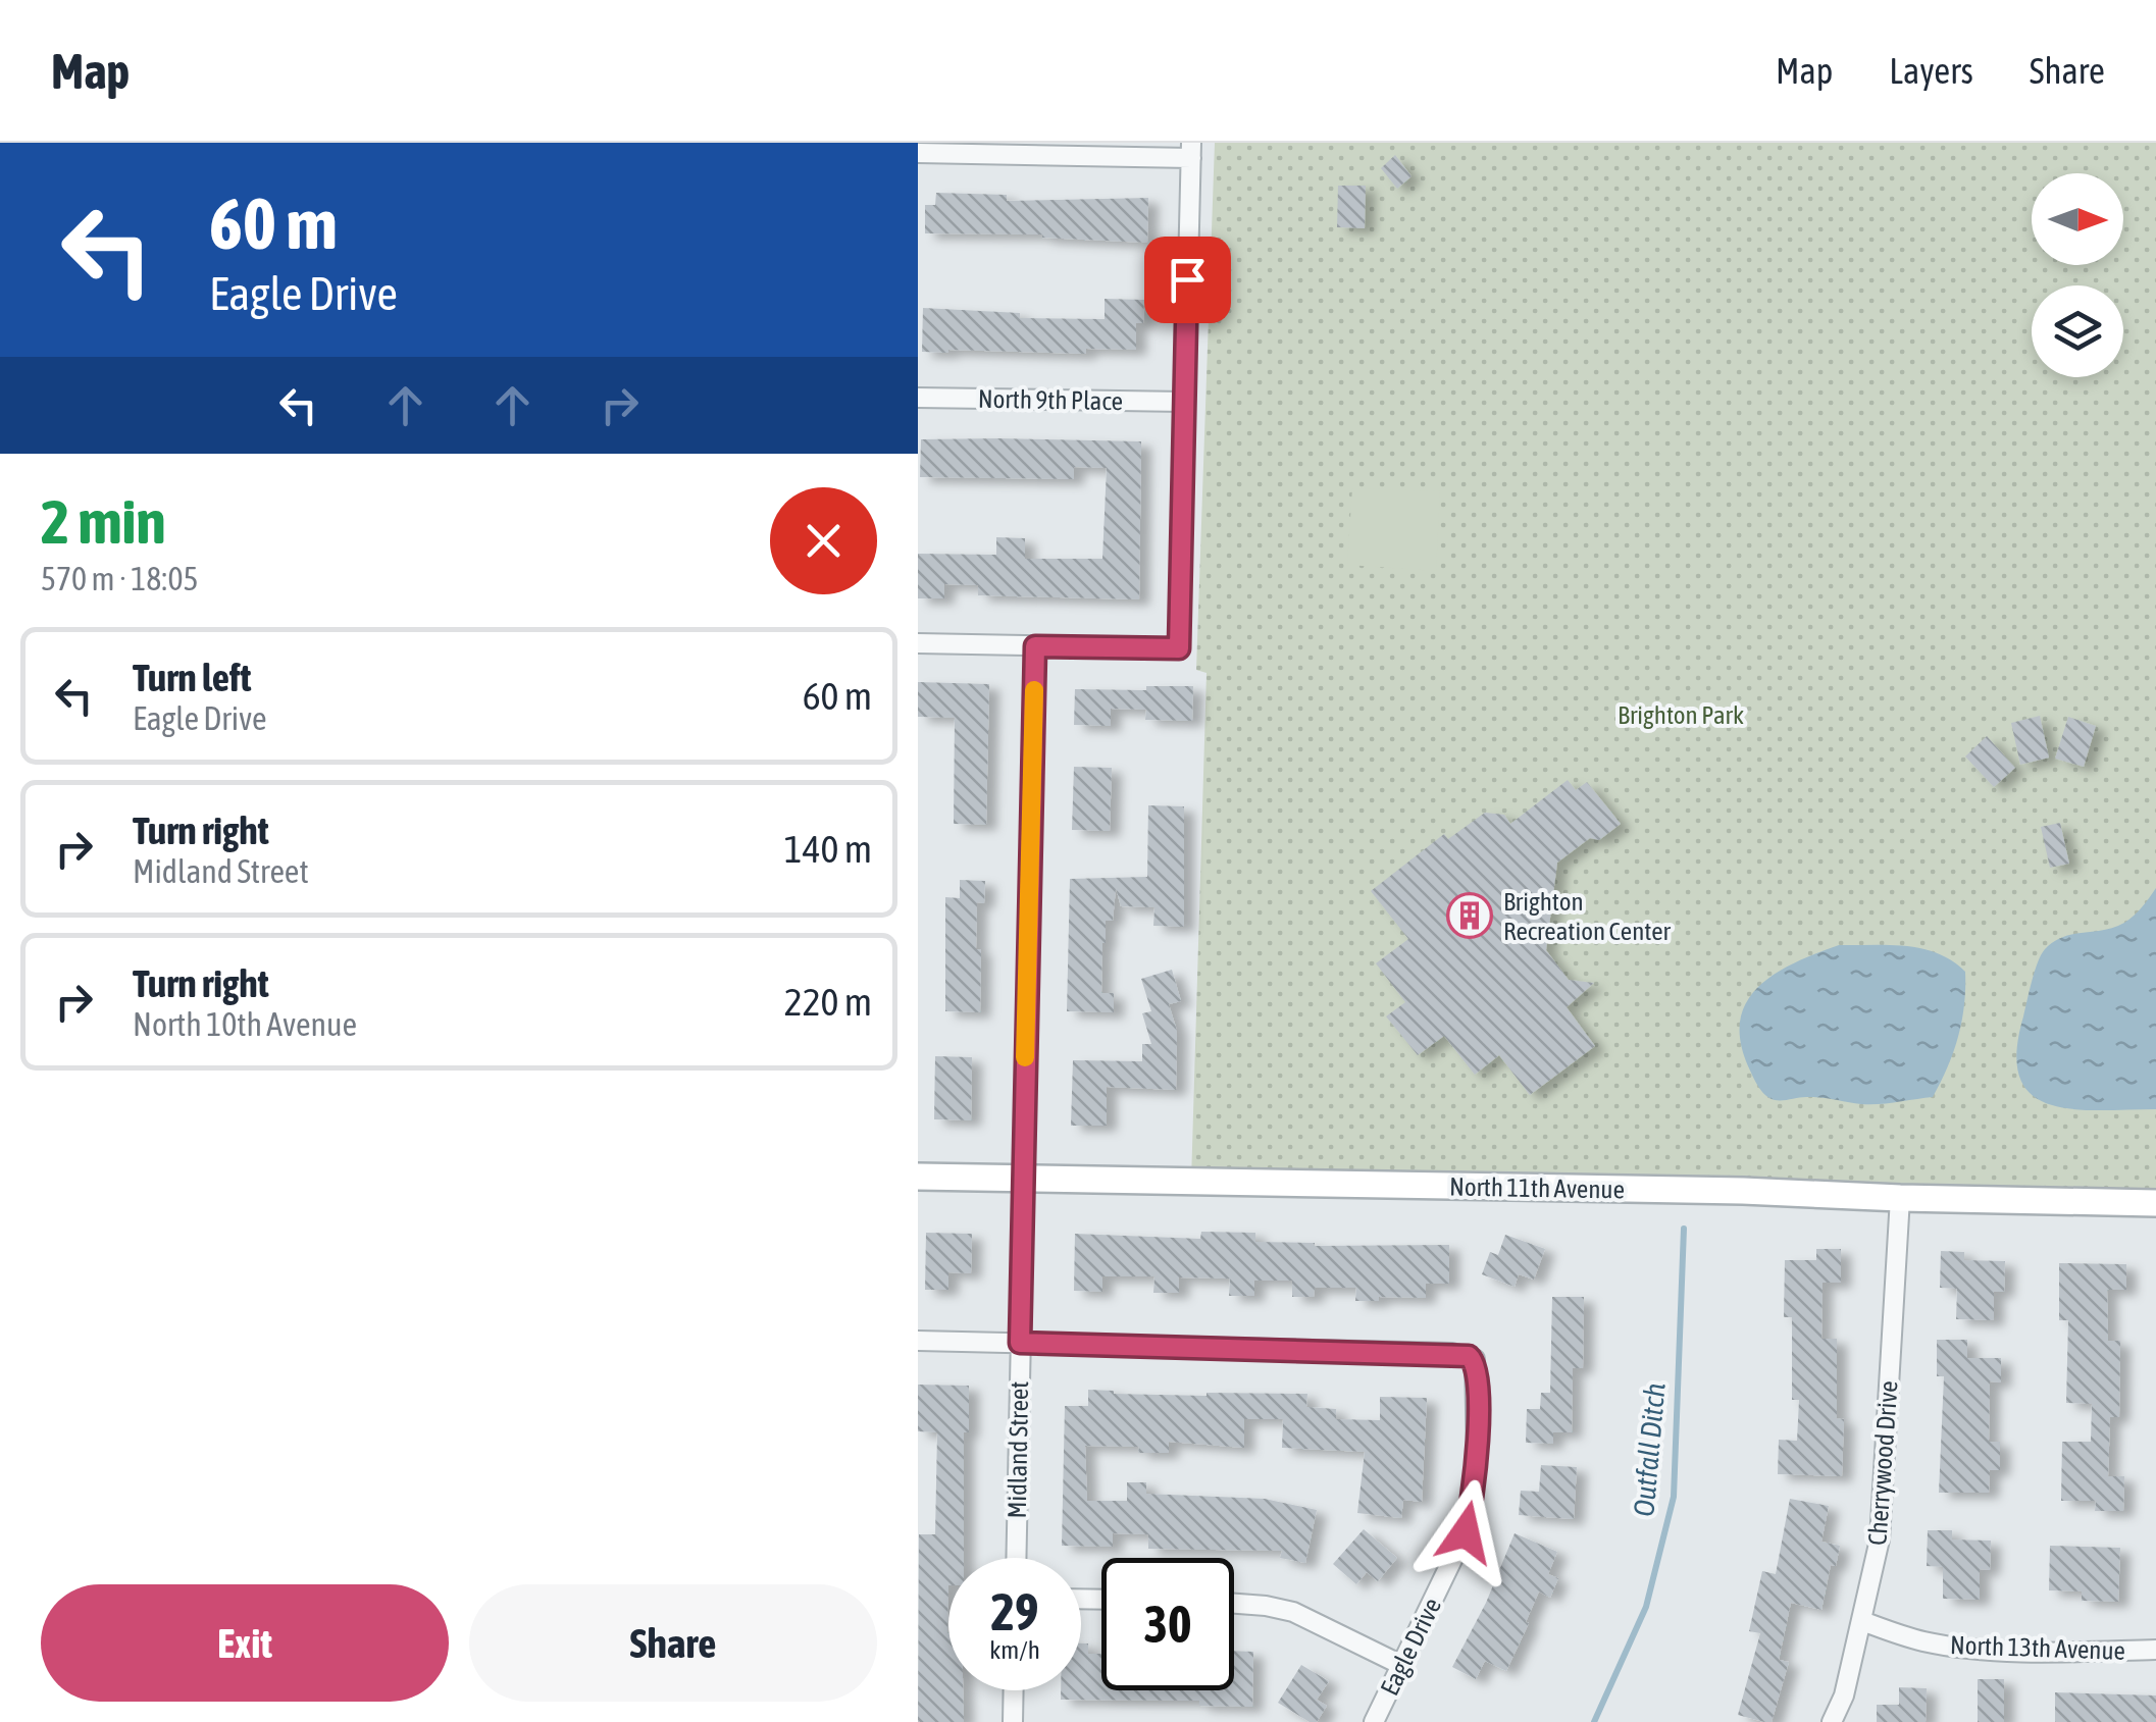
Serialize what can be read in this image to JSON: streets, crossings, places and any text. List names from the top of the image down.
{
  "streets": {
    "street": [
      "North 9th Place",
      "North 11th Avenue",
      "Midland Street",
      "Cherrywood Drive",
      "Eagle Drive",
      "North 13th Avenue"
    ]
  },
  "crossings": [
    ["North 11th Avenue", "Midland Street"],
    ["North 11th Avenue", "Cherrywood Drive"],
    ["Midland Street", "Eagle Drive"],
    ["Cherrywood Drive", "North 13th Avenue"]
  ],
  "water": ["Outfall Ditch"],
  "parks": ["Brighton Park"],
  "places": {
    "building": ["Brighton Recreation Center"]
  },
  "north": "right",
  "page": {
    "header": "Map",
    "nav": ["Map", "Layers", "Share"],
    "turn": ["60 m", "Eagle Drive"],
    "heading": ["2 min", "570 m · 18:05"],
    "list": [
      {
        "name": "Turn left",
        "note": "Eagle Drive",
        "value": "60 m"
      },
      {
        "name": "Turn right",
        "note": "Midland Street",
        "value": "140 m"
      },
      {
        "name": "Turn right",
        "note": "North 10th Avenue",
        "value": "220 m"
      }
    ],
    "speed": "29 km/h",
    "limit": "30",
    "buttons": ["Exit", "Share"]
  }
}
